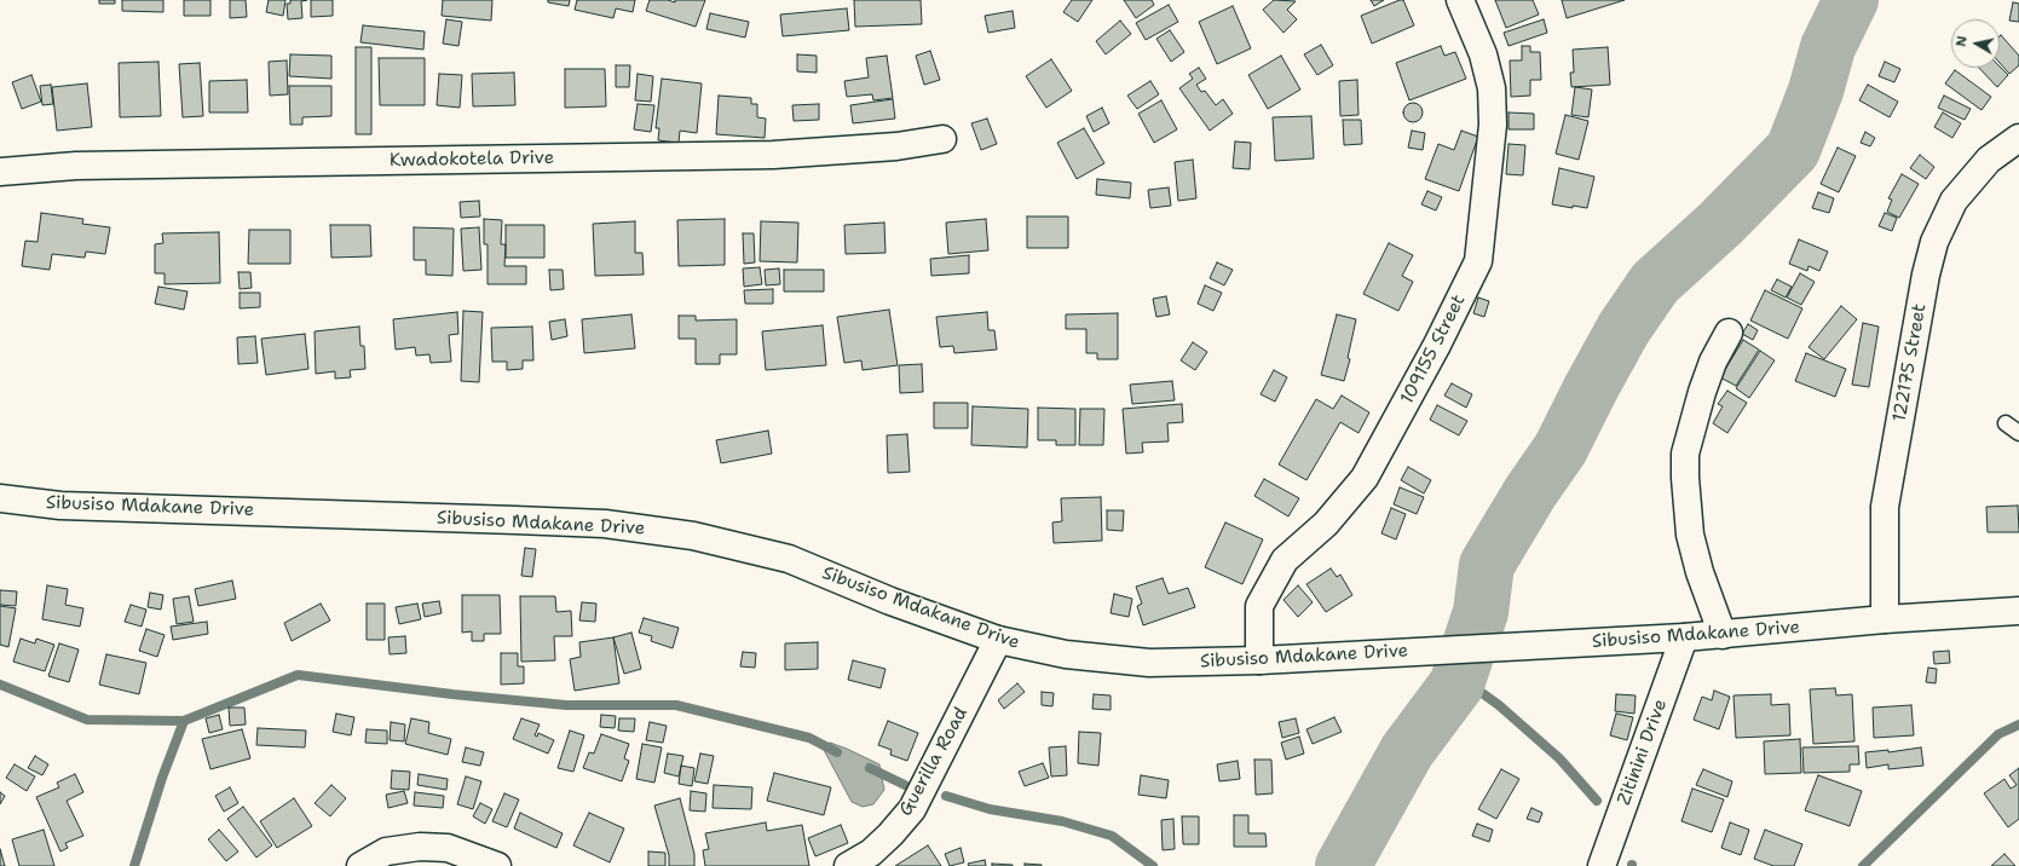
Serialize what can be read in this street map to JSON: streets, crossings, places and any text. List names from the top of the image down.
{
  "streets": {
    "street": [
      "Kwadokotela Drive",
      "109155 Street",
      "122175 Street",
      "Sibusiso Mdakane Drive",
      "Zitinini Drive",
      "Guerilla Road"
    ]
  },
  "crossings": [
    ["109155 Street", "Sibusiso Mdakane Drive"],
    ["122175 Street", "Sibusiso Mdakane Drive"],
    ["Sibusiso Mdakane Drive", "Zitinini Drive"],
    ["Sibusiso Mdakane Drive", "Guerilla Road"]
  ],
  "north": "left"
}
